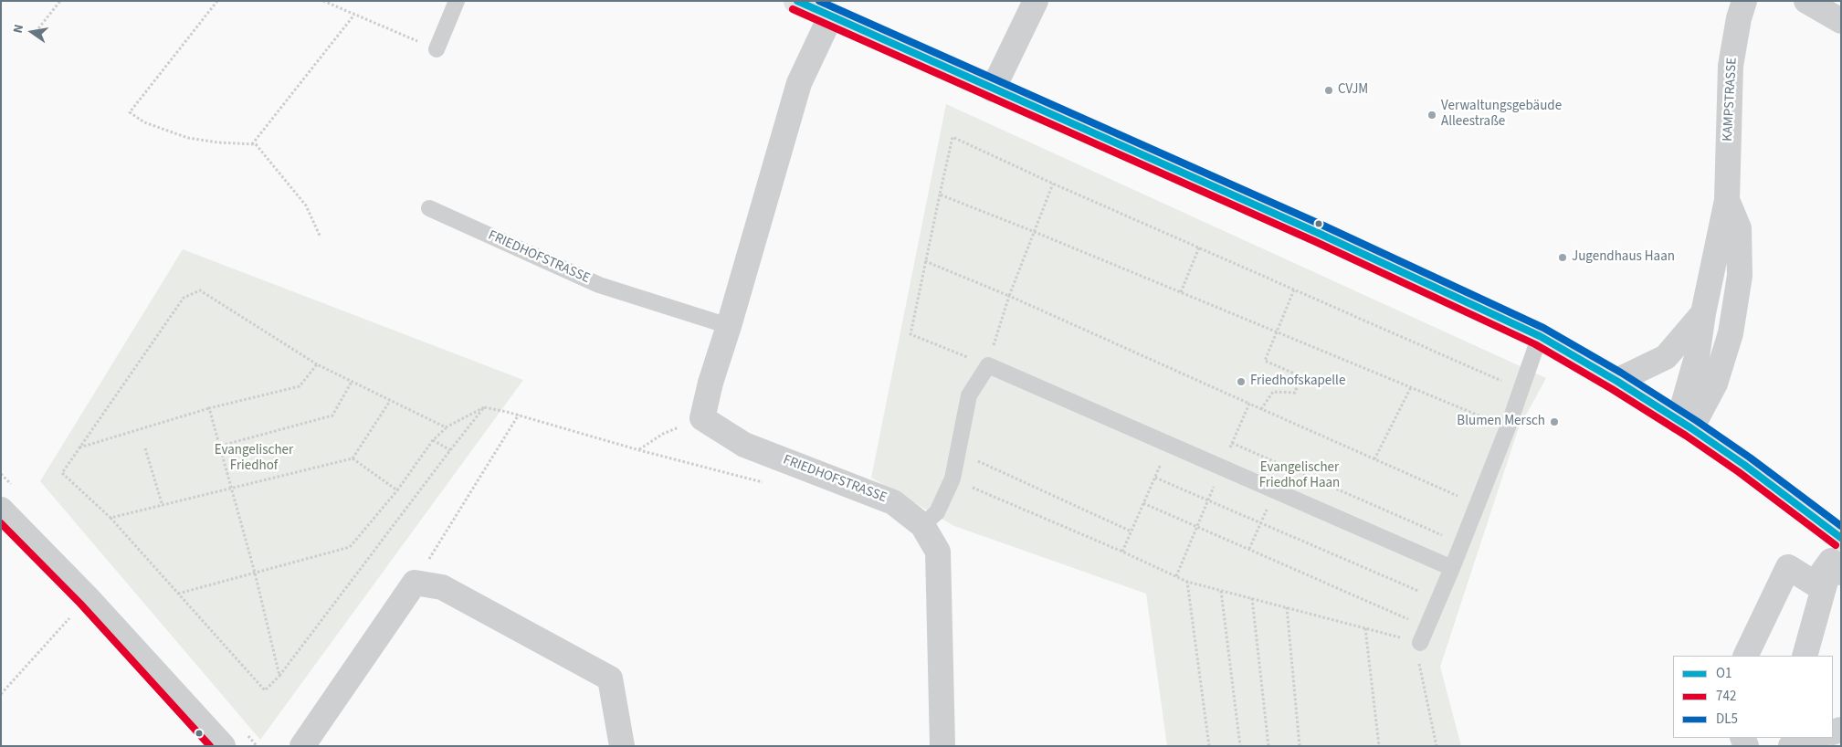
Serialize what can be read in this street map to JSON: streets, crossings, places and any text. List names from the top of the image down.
{
  "streets": {
    "street": ["KAMPSTRASSE", "FRIEDHOFSTRASSE"]
  },
  "parks": ["Evangelischer Friedhof", "Evangelischer Friedhof Haan"],
  "places": [
    "CVJM",
    "Verwaltungsgebäude Alleestraße",
    "Jugendhaus Haan",
    "Friedhofskapelle",
    "Blumen Mersch"
  ],
  "lines": ["transit line O1", "transit line DL5", "transit line 742"],
  "legend": ["O1", "742", "DL5"],
  "north": "left"
}
